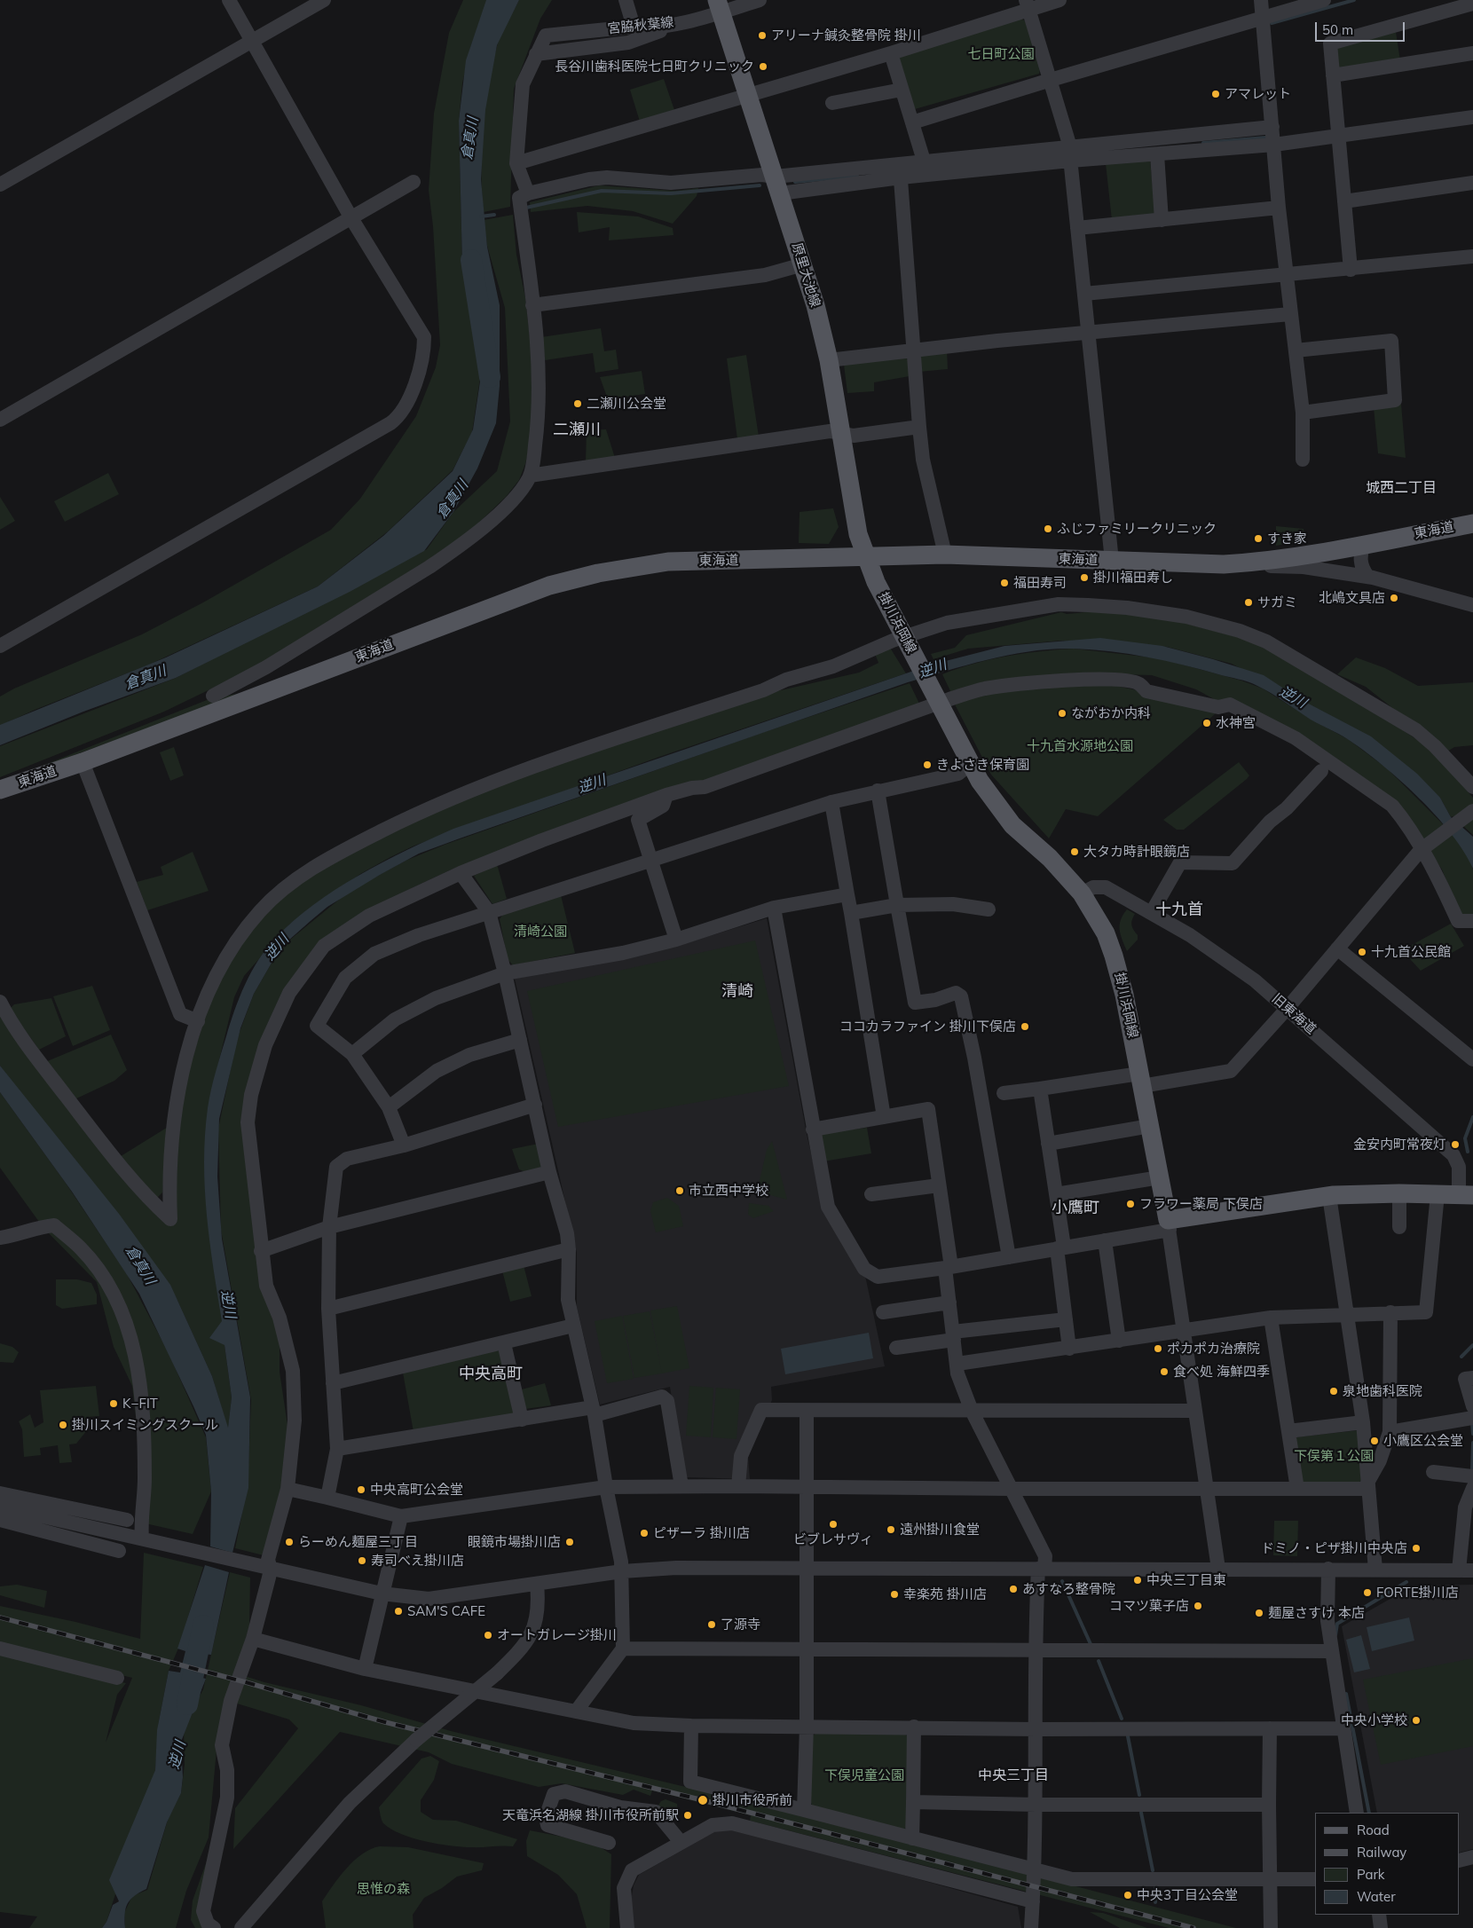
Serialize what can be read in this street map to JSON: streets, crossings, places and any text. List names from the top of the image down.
{
  "streets": {
    "main road": ["原里大池線", "東海道", "掛川浜岡線"],
    "street": ["宮脇秋葉線", "旧東海道"]
  },
  "crossings": [
    ["宮脇秋葉線", "原里大池線"],
    ["原里大池線", "東海道"],
    ["原里大池線", "掛川浜岡線"],
    ["東海道", "掛川浜岡線"],
    ["掛川浜岡線", "旧東海道"]
  ],
  "districts": [
    "二瀬川",
    "城西二丁目",
    "十九首",
    "清崎",
    "小鷹町",
    "中央高町",
    "中央三丁目"
  ],
  "water": ["倉真川", "逆川"],
  "parks": [
    "七日町公園",
    "十九首水源地公園",
    "清崎公園",
    "下俣第１公園",
    "下俣児童公園",
    "思惟の森"
  ],
  "places": [
    "アリーナ鍼灸整骨院 掛川",
    "長谷川歯科医院七日町クリニック",
    "アマレット",
    "二瀬川公会堂",
    "ふじファミリークリニック",
    "すき家",
    "掛川福田寿し",
    "福田寿司",
    "北嶋文具店",
    "サガミ",
    "ながおか内科",
    "水神宮",
    "きよさき保育園",
    "大タカ時計眼鏡店",
    "十九首公民館",
    "ココカラファイン 掛川下俣店",
    "金安内町常夜灯",
    "市立西中学校",
    "フラワー薬局 下俣店",
    "ポカポカ治療院",
    "食べ処 海鮮四季",
    "泉地歯科医院",
    "K−FIT",
    "掛川スイミングスクール",
    "小鷹区公会堂",
    "中央高町公会堂",
    "ビブレサヴィ",
    "遠州掛川食堂",
    "ピザーラ 掛川店",
    "らーめん麺屋三丁目",
    "眼鏡市場掛川店",
    "ドミノ・ピザ掛川中央店",
    "寿司べえ掛川店",
    "中央三丁目東",
    "あすなろ整骨院",
    "FORTE掛川店",
    "幸楽苑 掛川店",
    "コマツ菓子店",
    "SAM'S CAFE",
    "麺屋さすけ 本店",
    "了源寺",
    "オートガレージ掛川",
    "中央小学校",
    "掛川市役所前",
    "天竜浜名湖線 掛川市役所前駅",
    "中央3丁目公会堂"
  ],
  "legend": [
    "Road",
    "Railway",
    "Park",
    "Water"
  ],
  "scale_bar": "50 m"
}
